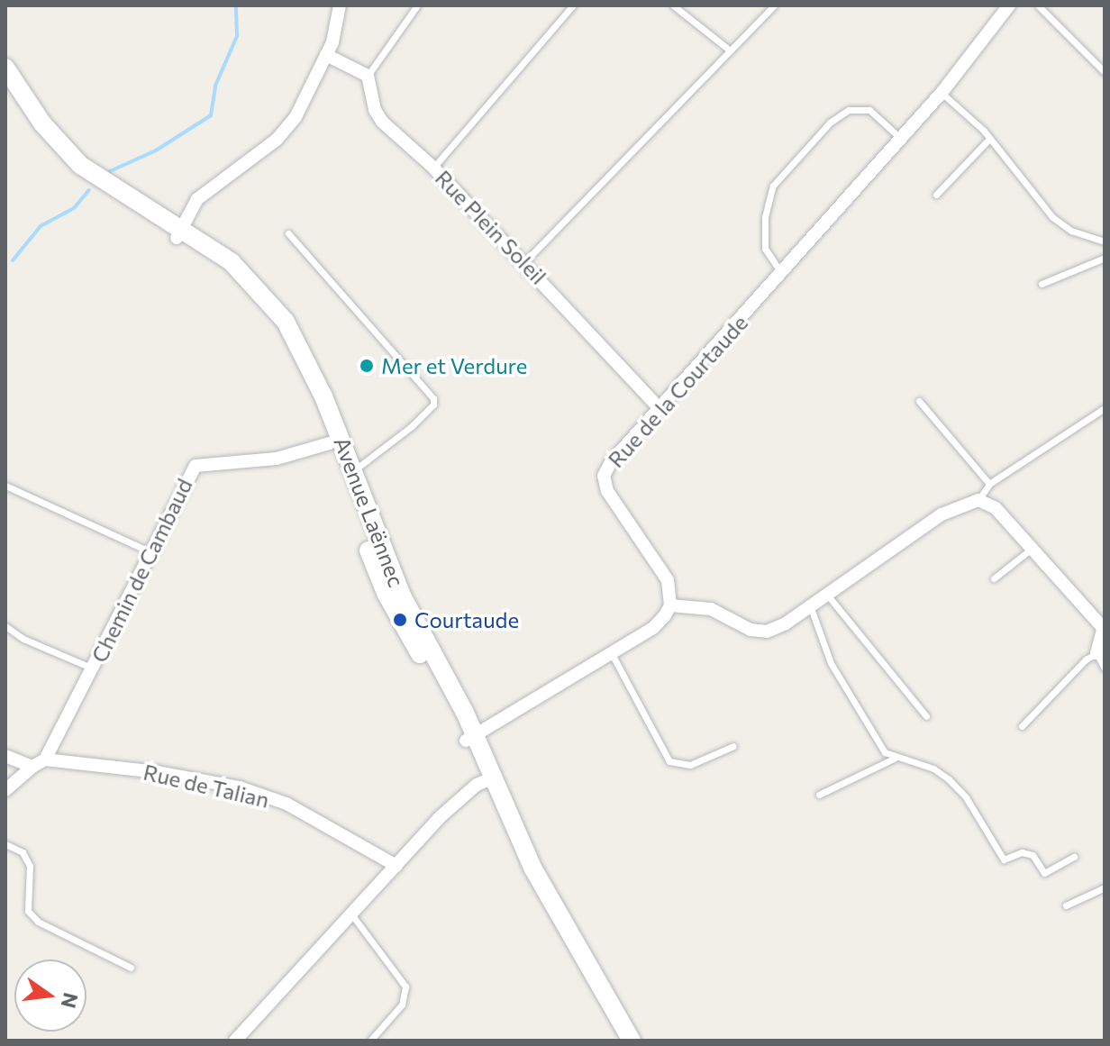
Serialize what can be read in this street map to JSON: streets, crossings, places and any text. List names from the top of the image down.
{
  "streets": {
    "main road": ["Avenue Laënnec"],
    "street": [
      "Rue Plein Soleil",
      "Rue de la Courtaude",
      "Chemin de Cambaud",
      "Rue de Talian"
    ]
  },
  "crossings": [
    ["Rue Plein Soleil", "Rue de la Courtaude"],
    ["Avenue Laënnec", "Chemin de Cambaud"],
    ["Chemin de Cambaud", "Rue de Talian"]
  ],
  "places": ["Mer et Verdure", "Courtaude"],
  "north": "right"
}
